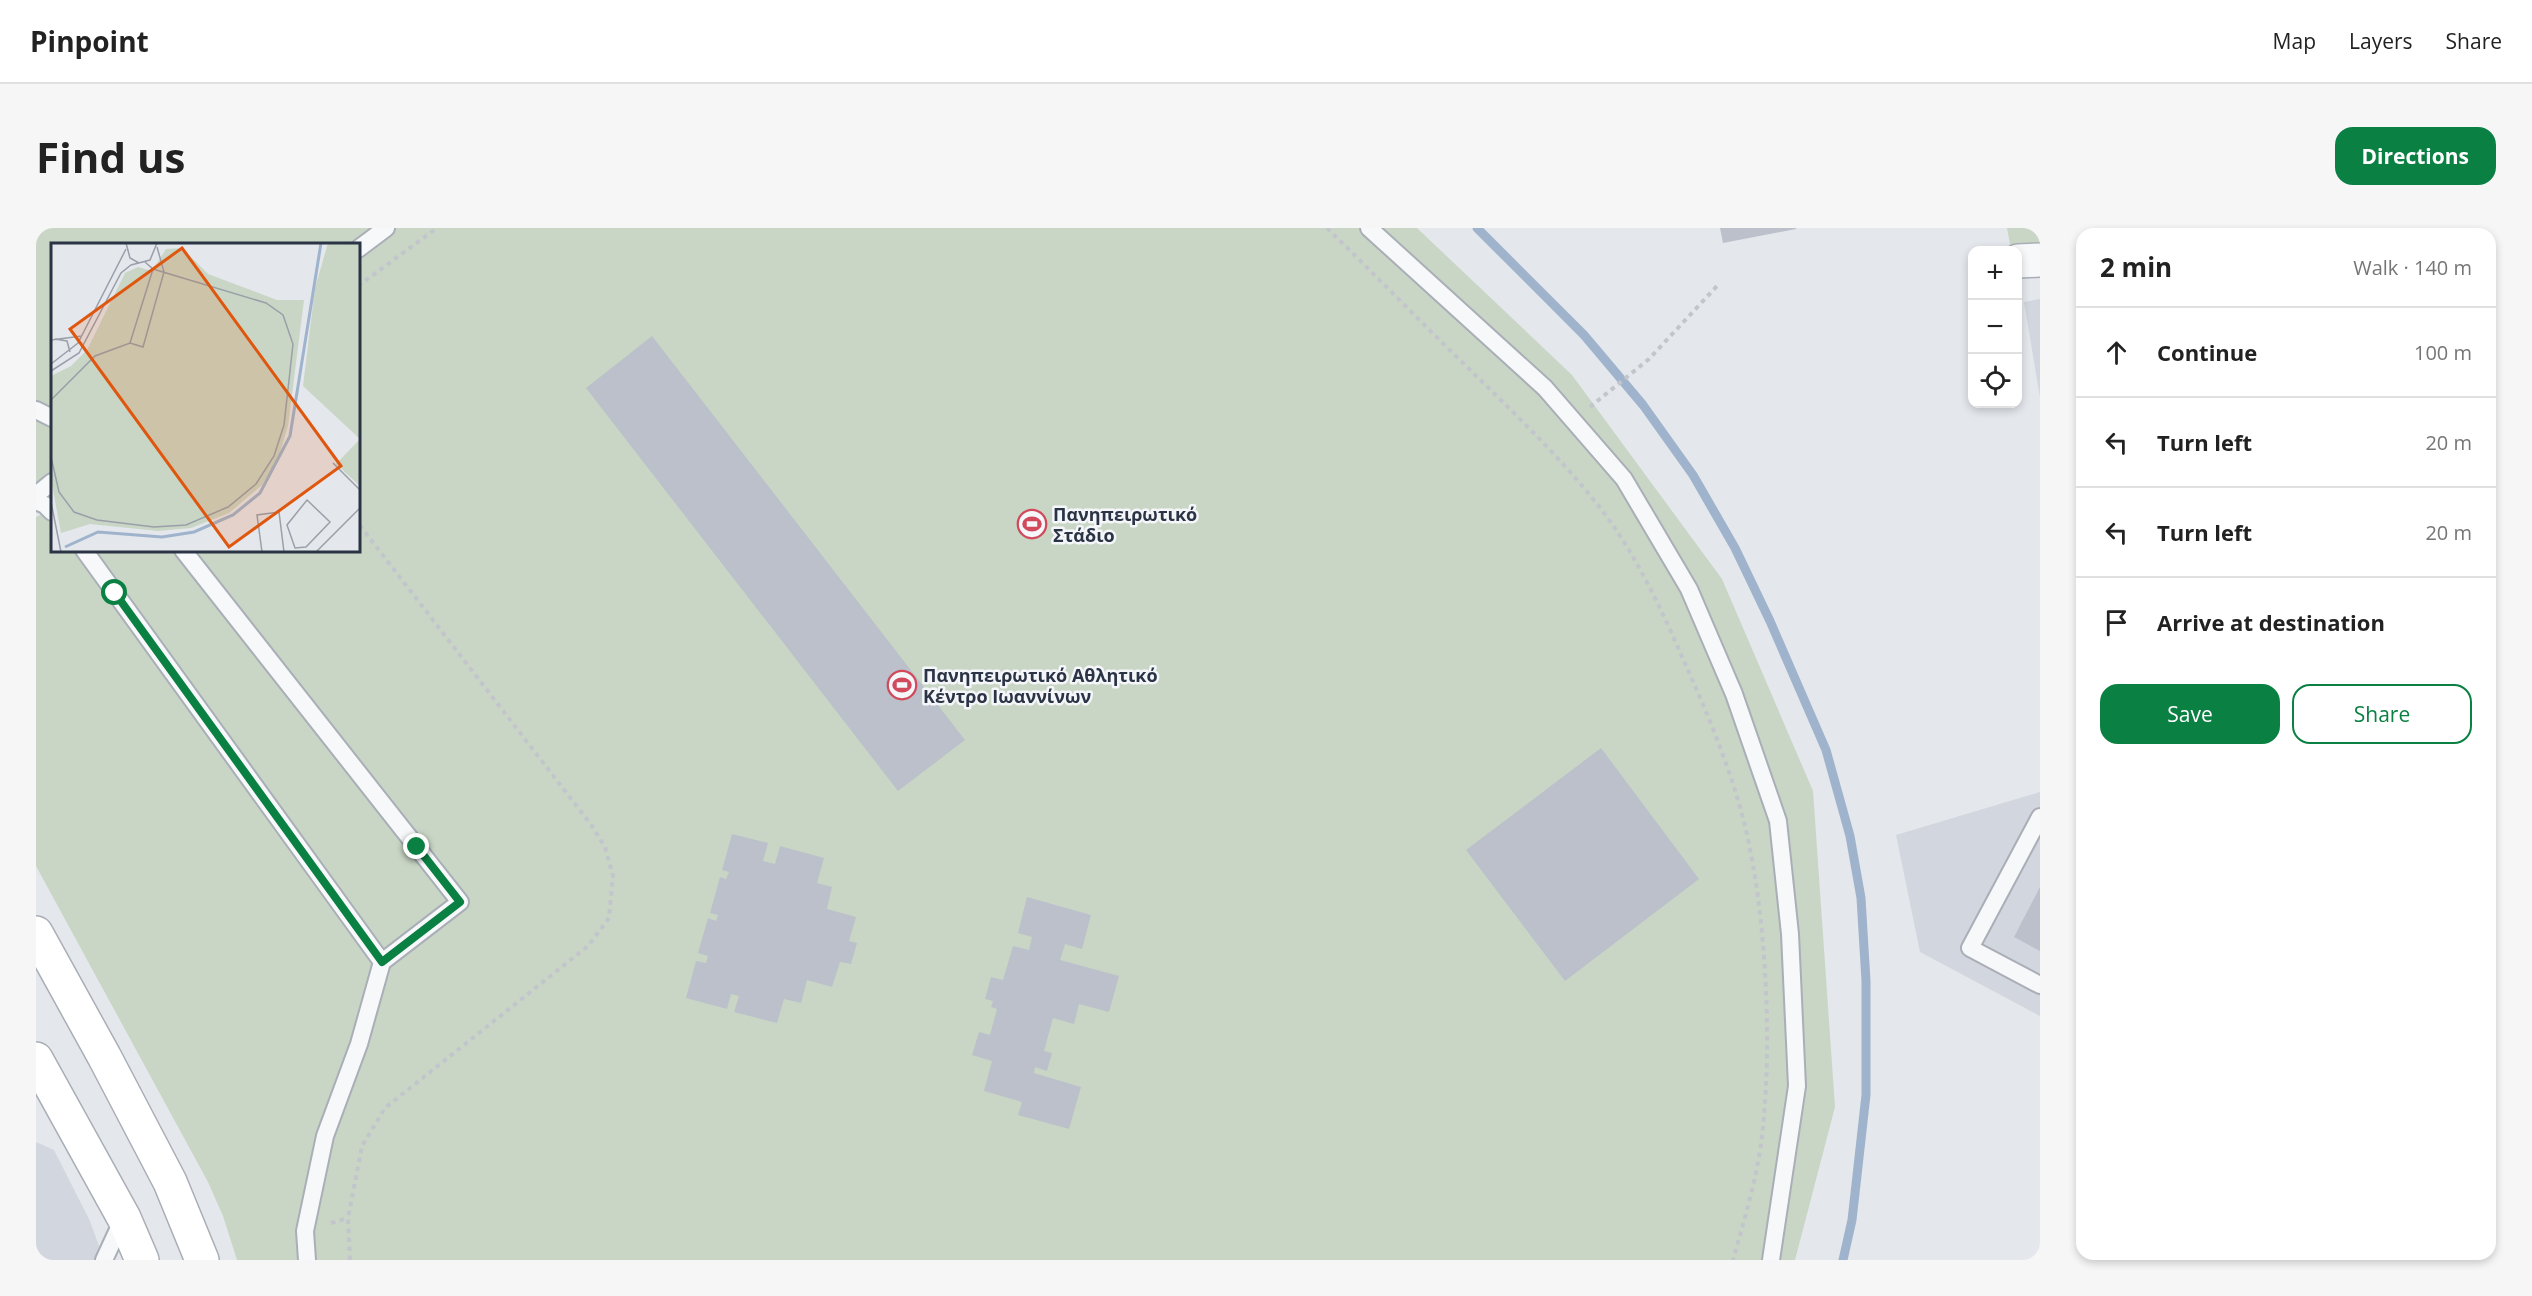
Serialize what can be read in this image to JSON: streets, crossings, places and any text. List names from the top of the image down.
{
  "places": {
    "sports": ["Πανηπειρωτικό Στάδιο", "Πανηπειρωτικό Αθλητικό Κέντρο Ιωαννίνων"]
  },
  "page": {
    "header": "Pinpoint",
    "nav": ["Map", "Layers", "Share"],
    "buttons": [
      "Directions",
      ["Save", "Share"]
    ],
    "title": "Find us",
    "heading": ["2 min", "Walk · 140 m"],
    "map_buttons": ["+", "−"],
    "list": [
      ["Continue", "100 m"],
      ["Turn left", "20 m"],
      ["Turn left", "20 m"],
      "Arrive at destination"
    ]
  }
}
